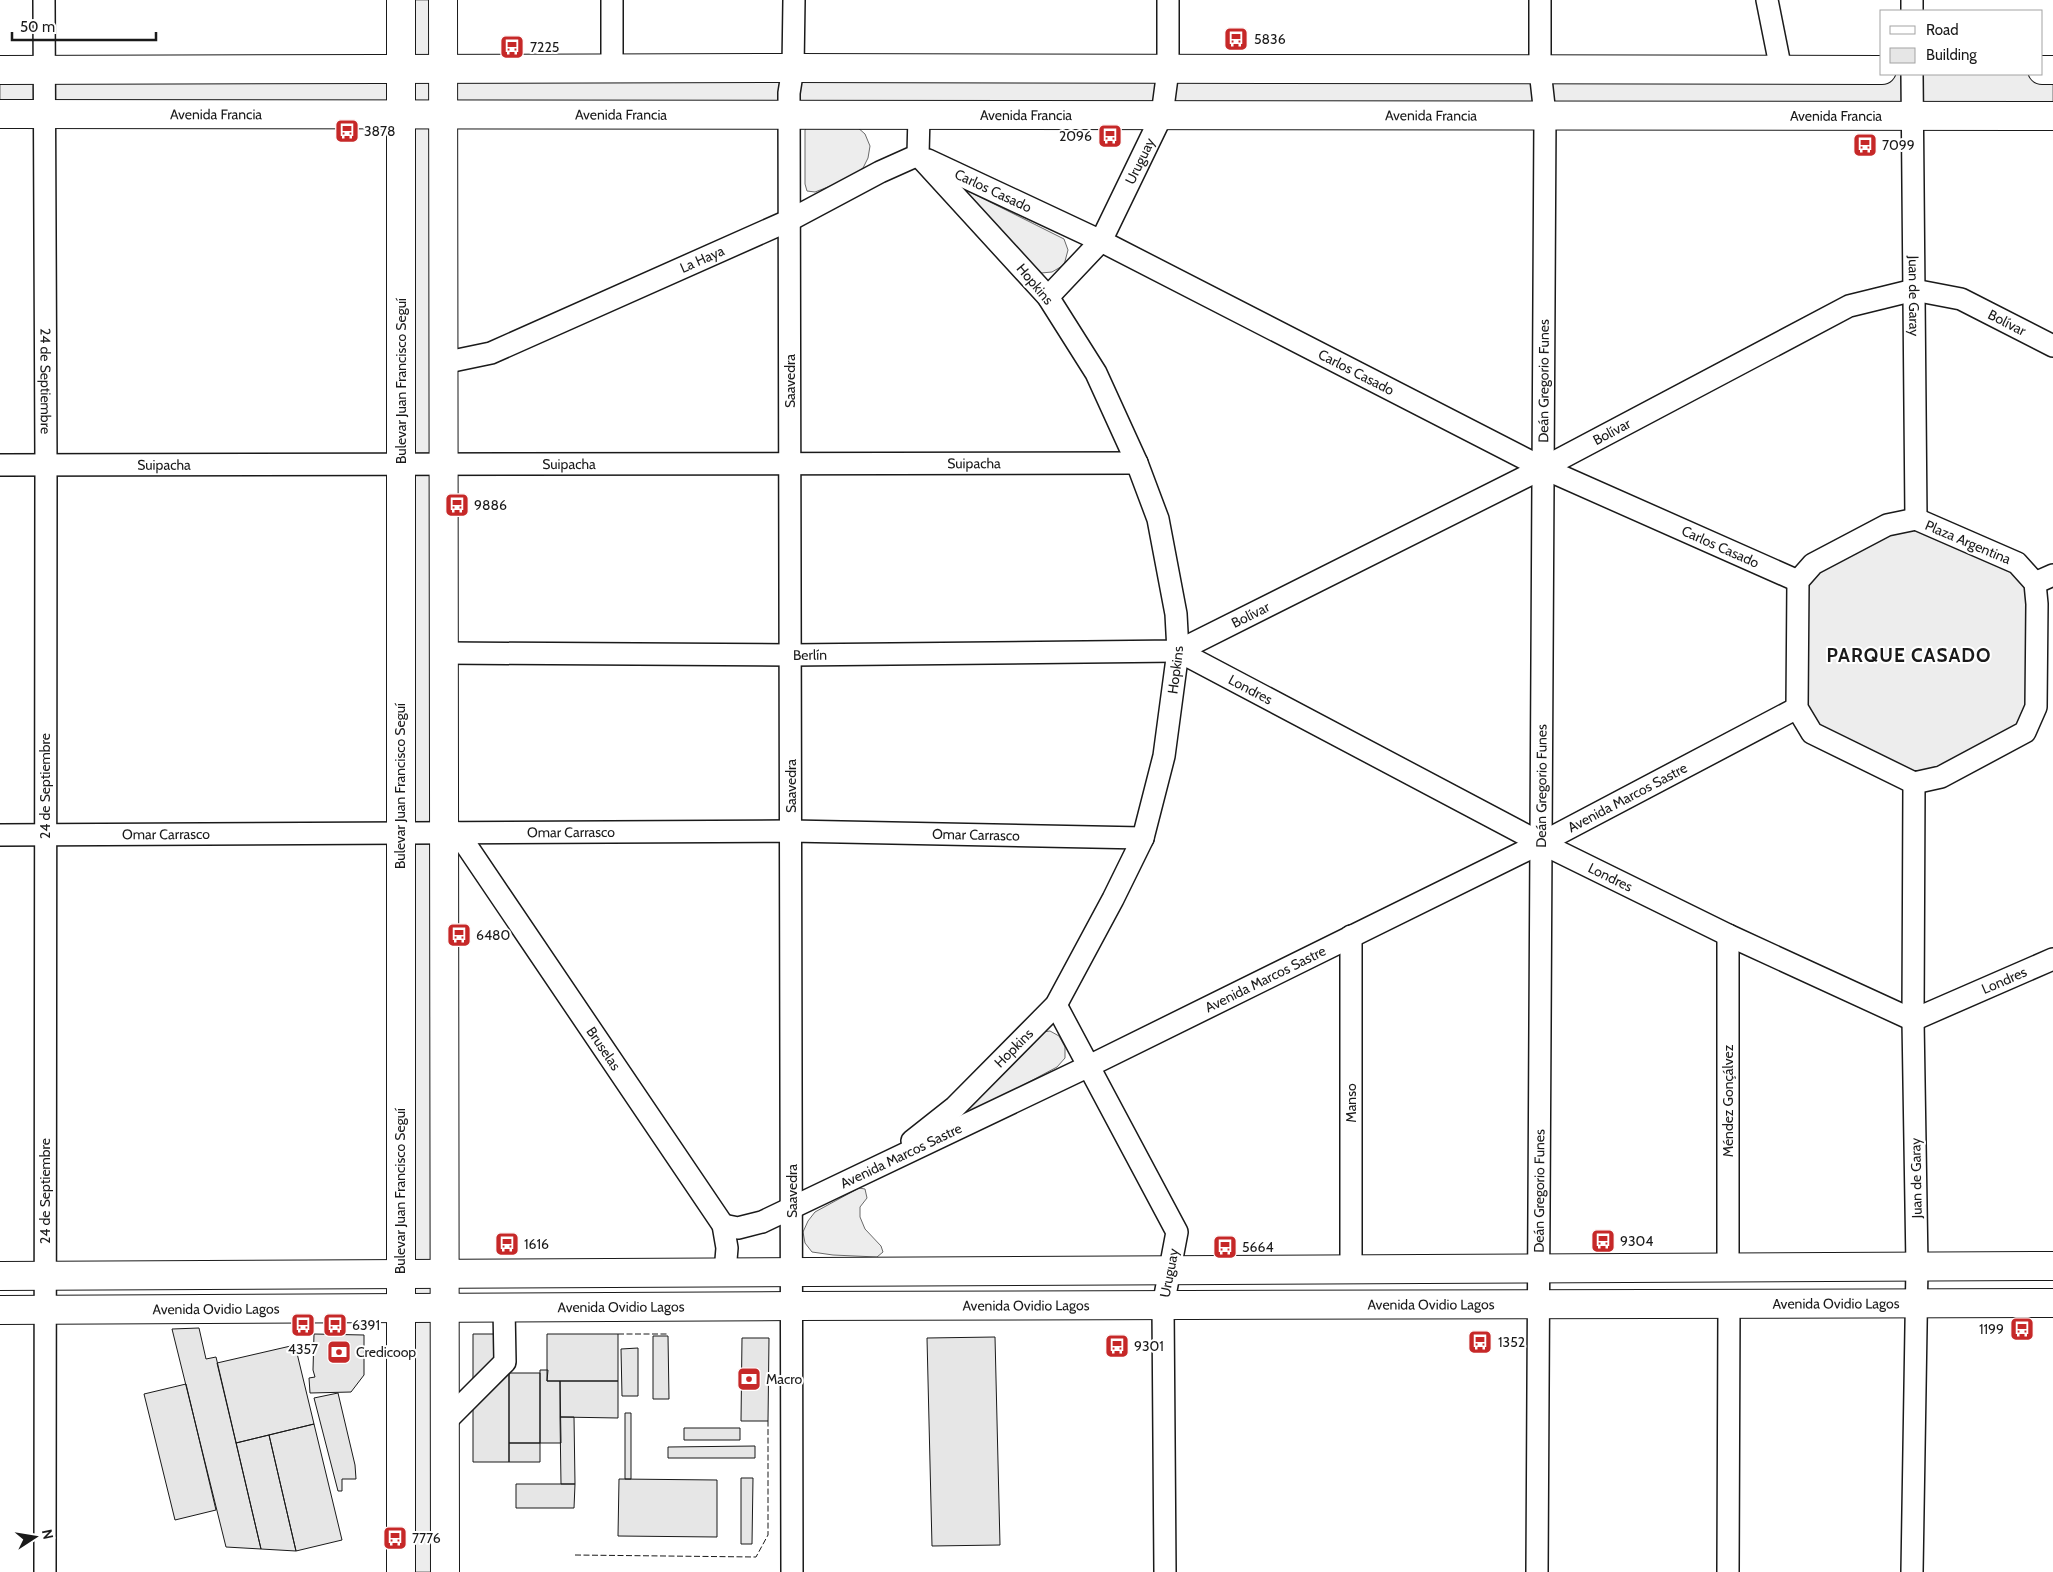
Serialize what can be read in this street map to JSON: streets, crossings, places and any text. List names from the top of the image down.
{
  "streets": {
    "main road": ["Avenida Francia", "Bulevar Juan Francisco Seguí", "Avenida Ovidio Lagos"],
    "street": [
      "Uruguay",
      "Carlos Casado",
      "La Haya",
      "Hopkins",
      "Juan de Garay",
      "Bolívar",
      "24 de Septiembre",
      "Saavedra",
      "Deán Gregorio Funes",
      "Suipacha",
      "Plaza Argentina",
      "Berlín",
      "Londres",
      "Avenida Marcos Sastre",
      "Omar Carrasco",
      "Bruselas",
      "Méndez Gonçálvez",
      "Manso"
    ]
  },
  "crossings": [
    ["Avenida Francia", "Uruguay"],
    ["Avenida Francia", "Juan de Garay"],
    ["Avenida Francia", "24 de Septiembre"],
    ["Avenida Francia", "Bulevar Juan Francisco Seguí"],
    ["Avenida Francia", "Saavedra"],
    ["Avenida Francia", "Deán Gregorio Funes"],
    ["Uruguay", "Carlos Casado"],
    ["Uruguay", "Hopkins"],
    ["Uruguay", "Avenida Marcos Sastre"],
    ["Uruguay", "Avenida Ovidio Lagos"],
    ["Carlos Casado", "La Haya"],
    ["Carlos Casado", "Hopkins"],
    ["Carlos Casado", "Bolívar"],
    ["Carlos Casado", "Deán Gregorio Funes"],
    ["Carlos Casado", "Plaza Argentina"],
    ["La Haya", "Hopkins"],
    ["La Haya", "Saavedra"],
    ["Hopkins", "Bolívar"],
    ["Hopkins", "Suipacha"],
    ["Hopkins", "Berlín"],
    ["Hopkins", "Londres"],
    ["Hopkins", "Avenida Marcos Sastre"],
    ["Hopkins", "Omar Carrasco"],
    ["Juan de Garay", "Bolívar"],
    ["Juan de Garay", "Plaza Argentina"],
    ["Juan de Garay", "Londres"],
    ["Juan de Garay", "Avenida Ovidio Lagos"],
    ["Bolívar", "Deán Gregorio Funes"],
    ["Bolívar", "Berlín"],
    ["Bolívar", "Londres"],
    ["24 de Septiembre", "Suipacha"],
    ["24 de Septiembre", "Omar Carrasco"],
    ["24 de Septiembre", "Avenida Ovidio Lagos"],
    ["Bulevar Juan Francisco Seguí", "Suipacha"],
    ["Bulevar Juan Francisco Seguí", "Omar Carrasco"],
    ["Bulevar Juan Francisco Seguí", "Avenida Ovidio Lagos"],
    ["Saavedra", "Suipacha"],
    ["Saavedra", "Berlín"],
    ["Saavedra", "Avenida Marcos Sastre"],
    ["Saavedra", "Omar Carrasco"],
    ["Saavedra", "Avenida Ovidio Lagos"],
    ["Deán Gregorio Funes", "Londres"],
    ["Deán Gregorio Funes", "Avenida Marcos Sastre"],
    ["Deán Gregorio Funes", "Avenida Ovidio Lagos"],
    ["Berlín", "Londres"],
    ["Londres", "Avenida Marcos Sastre"],
    ["Londres", "Méndez Gonçálvez"],
    ["Avenida Marcos Sastre", "Bruselas"],
    ["Avenida Marcos Sastre", "Manso"],
    ["Omar Carrasco", "Bruselas"]
  ],
  "districts": ["PARQUE CASADO"],
  "places": {
    "bus stop": [
      "5836",
      "7225",
      "3878",
      "2096",
      "7099",
      "9886",
      "6480",
      "9304",
      "1616",
      "5664",
      "4357",
      "6391",
      "1199",
      "1352",
      "9301",
      "7776"
    ],
    "bank": ["Credicoop", "Macro"]
  },
  "legend": ["Road", "Building"],
  "scale_bar": "50 m",
  "north": "right"
}
